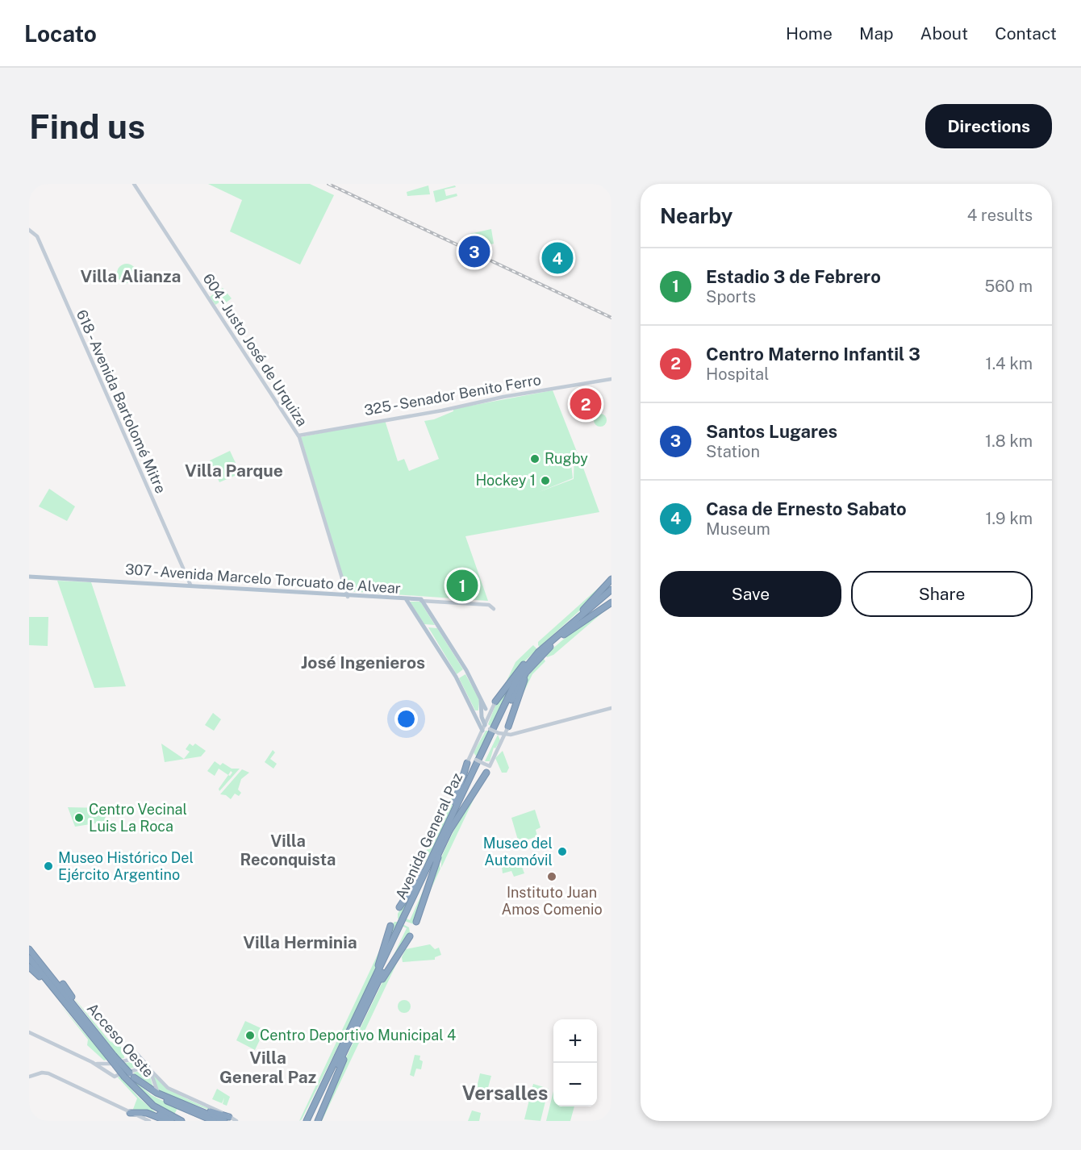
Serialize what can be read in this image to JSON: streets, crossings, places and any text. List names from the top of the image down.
{
  "streets": {
    "highway": ["Avenida General Paz", "Acceso Oeste"],
    "main road": [
      "604 - Justo José de Urquiza",
      "325 - Senador Benito Ferro",
      "618 - Avenida Bartolomé Mitre",
      "307 - Avenida Marcelo Torcuato de Alvear"
    ]
  },
  "crossings": [
    ["604 - Justo José de Urquiza", "325 - Senador Benito Ferro"],
    ["604 - Justo José de Urquiza", "307 - Avenida Marcelo Torcuato de Alvear"],
    ["618 - Avenida Bartolomé Mitre", "307 - Avenida Marcelo Torcuato de Alvear"]
  ],
  "districts": [
    "Villa Alianza",
    "Villa Parque",
    "José Ingenieros",
    "Villa Reconquista",
    "Villa Herminia",
    "Villa General Paz",
    "Versalles"
  ],
  "places": [
    "Rugby",
    "Hockey 1",
    "Centro Vecinal Luis La Roca",
    "Museo del Automóvil",
    "Museo Histórico Del Ejército Argentino",
    "Instituto Juan Amos Comenio",
    "Centro Deportivo Municipal 4"
  ],
  "page": {
    "header": "Locato",
    "nav": [
      "Home",
      "Map",
      "About",
      "Contact"
    ],
    "buttons": [
      "Directions",
      ["Save", "Share"]
    ],
    "title": "Find us",
    "heading": ["Nearby", "4 results"],
    "pins": [
      "3",
      "4",
      "2",
      "1"
    ],
    "list": [
      {
        "mark": "1",
        "name": "Estadio 3 de Febrero",
        "note": "Sports",
        "value": "560 m"
      },
      {
        "mark": "2",
        "name": "Centro Materno Infantil 3",
        "note": "Hospital",
        "value": "1.4 km"
      },
      {
        "mark": "3",
        "name": "Santos Lugares",
        "note": "Station",
        "value": "1.8 km"
      },
      {
        "mark": "4",
        "name": "Casa de Ernesto Sabato",
        "note": "Museum",
        "value": "1.9 km"
      }
    ],
    "map_buttons": ["+", "−"]
  }
}
